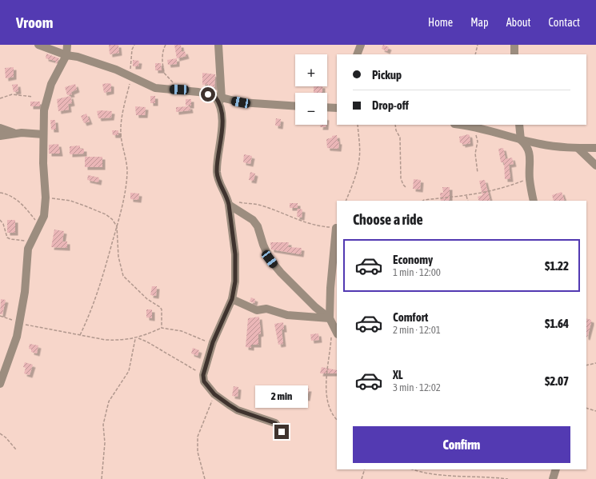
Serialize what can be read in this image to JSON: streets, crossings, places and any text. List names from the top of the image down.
{
  "page": {
    "header": "Vroom",
    "nav": [
      "Home",
      "Map",
      "About",
      "Contact"
    ],
    "map_buttons": ["+", "−"],
    "banner": ["Pickup", "Drop-off"],
    "heading": "Choose a ride",
    "list": [
      {
        "name": "Economy",
        "note": "1 min · 12:00",
        "value": "$1.22"
      },
      {
        "name": "Comfort",
        "note": "2 min · 12:01",
        "value": "$1.64"
      },
      {
        "name": "XL",
        "note": "3 min · 12:02",
        "value": "$2.07"
      }
    ],
    "bubble": "2 min",
    "buttons": "Confirm"
  }
}
